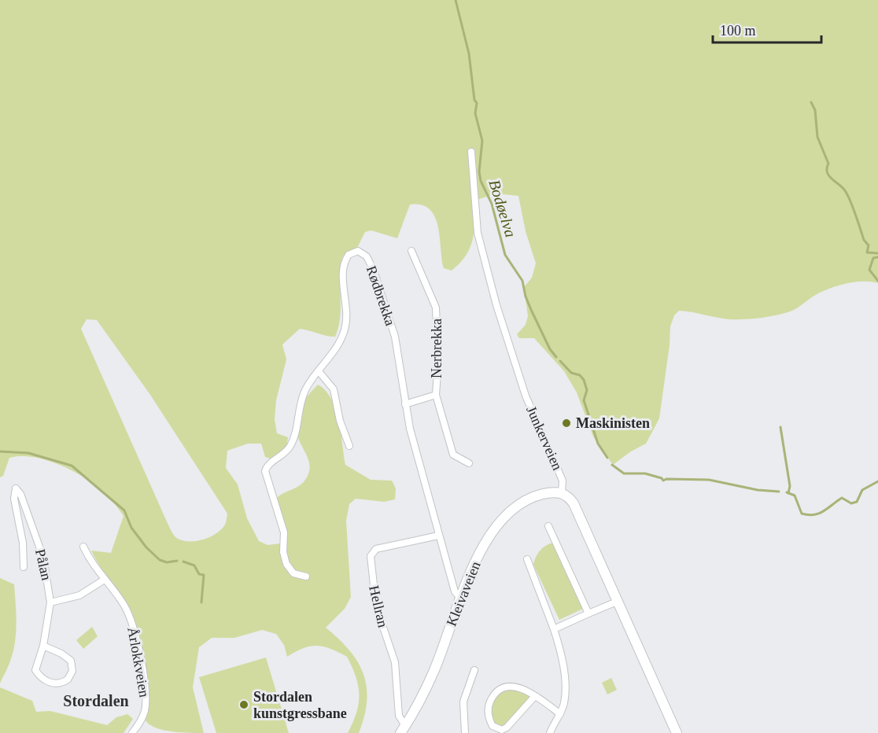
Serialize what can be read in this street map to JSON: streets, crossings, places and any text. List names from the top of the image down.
{
  "streets": {
    "street": [
      "Rødbrekka",
      "Nerbrekka",
      "Junkerveien",
      "Pålan",
      "Kleivaveien",
      "Hellran",
      "Årlokkveien"
    ]
  },
  "crossings": [
    ["Rødbrekka", "Nerbrekka"],
    ["Rødbrekka", "Kleivaveien"],
    ["Rødbrekka", "Hellran"],
    ["Junkerveien", "Kleivaveien"],
    ["Kleivaveien", "Hellran"]
  ],
  "districts": ["Stordalen"],
  "water": ["Bodøelva"],
  "places": ["Maskinisten", "Stordalen kunstgressbane"],
  "scale_bar": "100 m"
}
